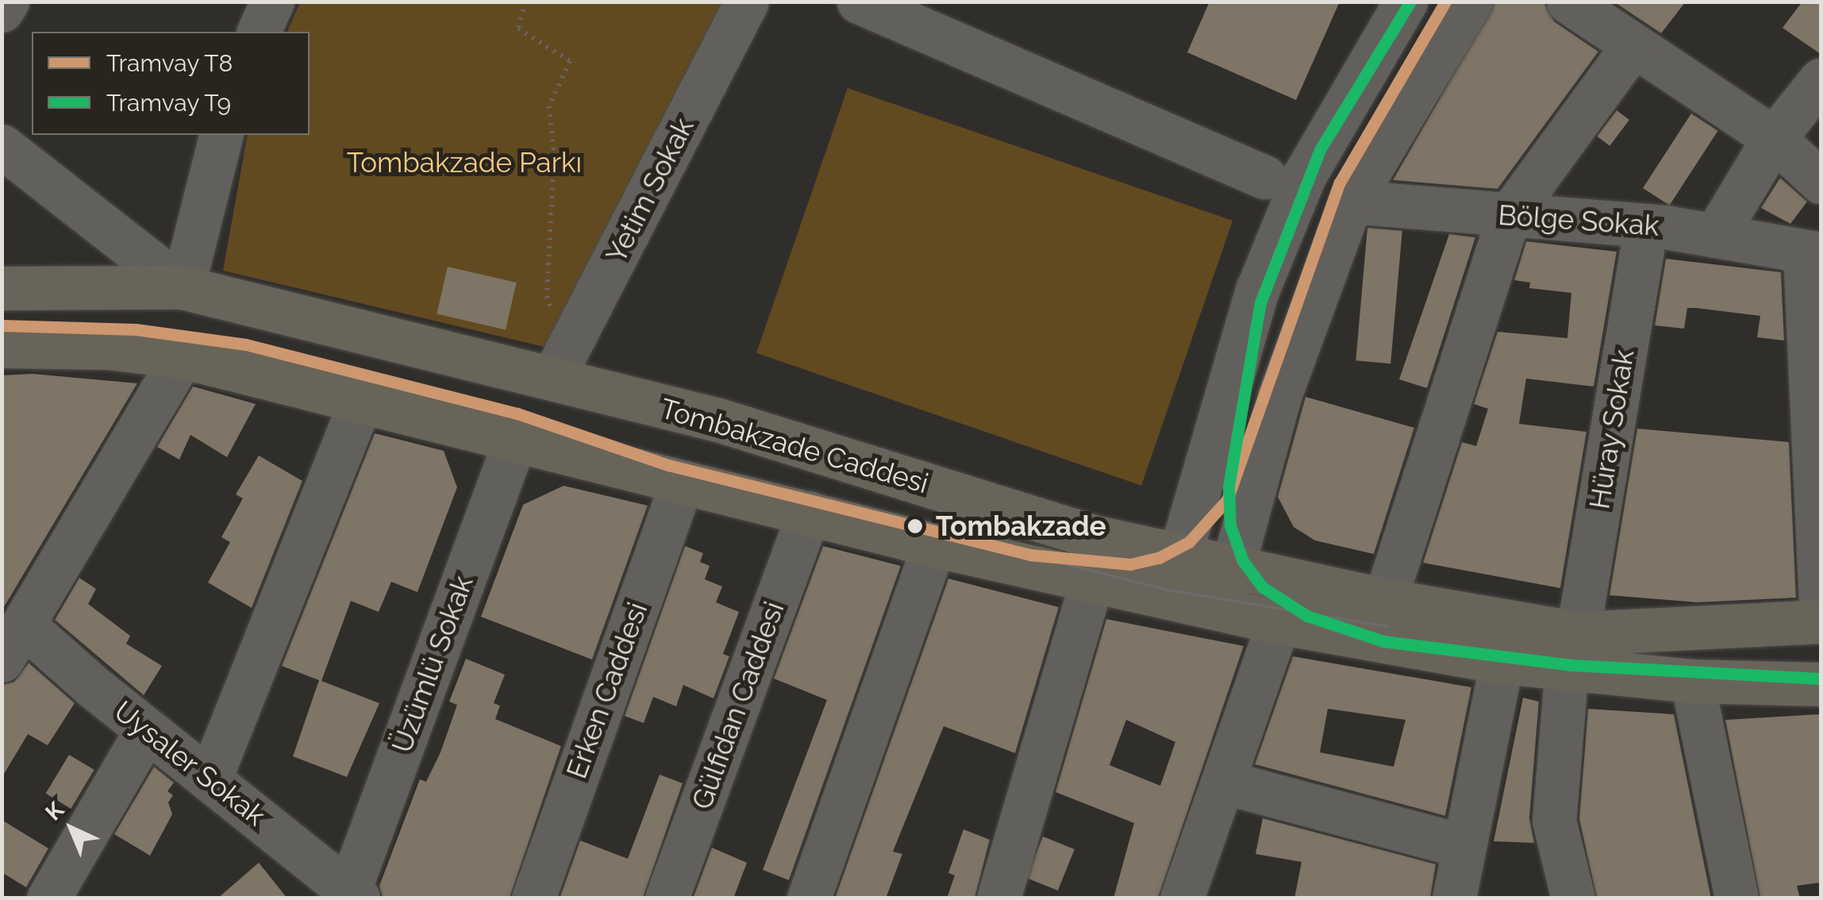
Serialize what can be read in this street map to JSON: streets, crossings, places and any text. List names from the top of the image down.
{
  "streets": {
    "main road": ["Tombakzade Caddesi"],
    "street": [
      "Yetim Sokak",
      "Bölge Sokak",
      "Hüray Sokak",
      "Üzümlü Sokak",
      "Erken Caddesi",
      "Gülfidan Caddesi",
      "Uysaler Sokak"
    ]
  },
  "crossings": [
    ["Yetim Sokak", "Tombakzade Caddesi"],
    ["Bölge Sokak", "Hüray Sokak"],
    ["Hüray Sokak", "Tombakzade Caddesi"],
    ["Tombakzade Caddesi", "Üzümlü Sokak"],
    ["Tombakzade Caddesi", "Erken Caddesi"],
    ["Tombakzade Caddesi", "Gülfidan Caddesi"],
    ["Üzümlü Sokak", "Uysaler Sokak"]
  ],
  "parks": ["Tombakzade Parkı"],
  "places": ["Tombakzade"],
  "lines": ["tram line T8", "tram line T9"],
  "legend": ["Tramvay T8", "Tramvay T9"],
  "north": "top left"
}
